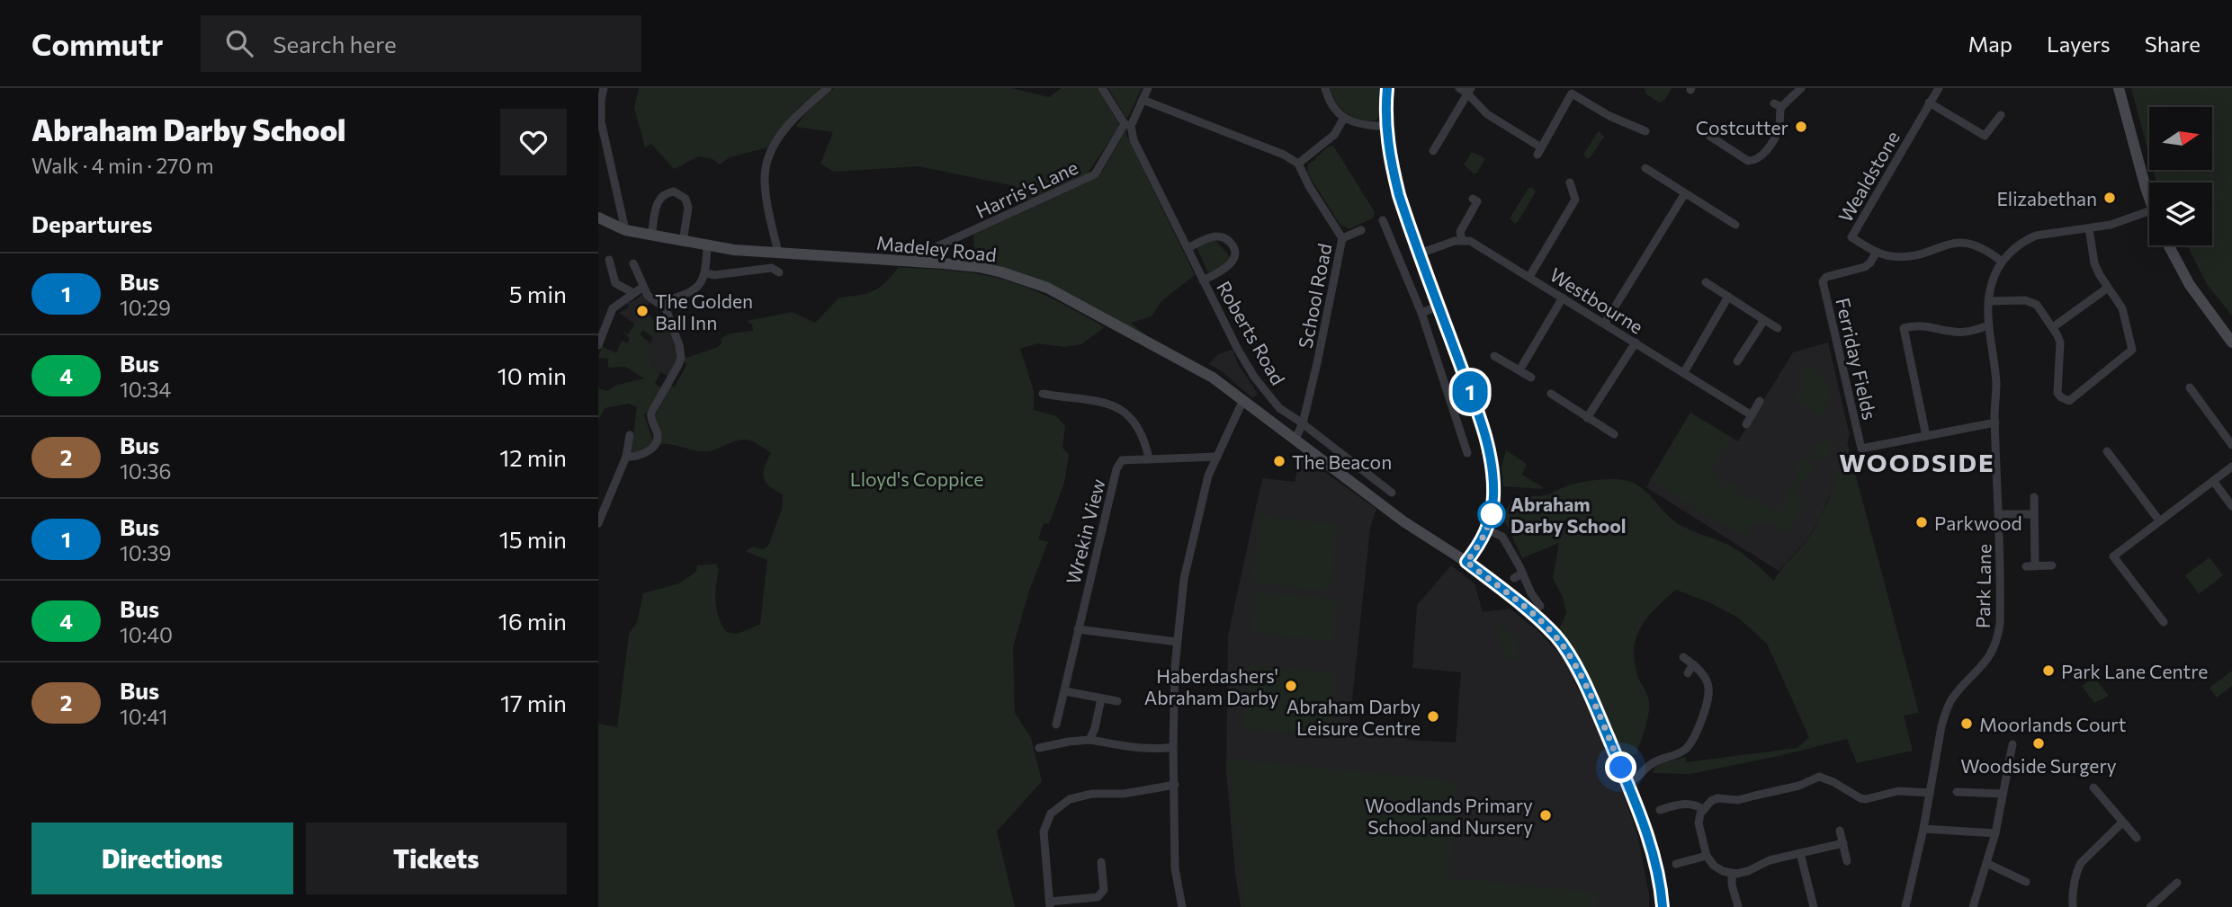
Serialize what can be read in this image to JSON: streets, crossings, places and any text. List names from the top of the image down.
{
  "streets": {
    "main road": ["Madeley Road"],
    "street": [
      "Wealdstone",
      "Harris's Lane",
      "School Road",
      "Westbourne",
      "Roberts Road",
      "Ferriday Fields",
      "Wrekin View",
      "Park Lane"
    ]
  },
  "crossings": [
    ["Wealdstone", "Ferriday Fields"],
    ["Wealdstone", "Park Lane"],
    ["Harris's Lane", "Madeley Road"],
    ["Harris's Lane", "Roberts Road"],
    ["Madeley Road", "School Road"],
    ["School Road", "Roberts Road"],
    ["Ferriday Fields", "Park Lane"]
  ],
  "districts": ["WOODSIDE"],
  "parks": ["Lloyd's Coppice"],
  "places": [
    "Costcutter",
    "Elizabethan",
    "The Golden Ball Inn",
    "The Beacon",
    "Abraham Darby School",
    "Parkwood",
    "Park Lane Centre",
    "Haberdashers' Abraham Darby",
    "Abraham Darby Leisure Centre",
    "Moorlands Court",
    "Woodside Surgery",
    "Woodlands Primary School and Nursery"
  ],
  "lines": ["bus line 1"],
  "north": "right",
  "page": {
    "header": "Commutr",
    "search": "Search here",
    "nav": ["Map", "Layers", "Share"],
    "heading": [
      ["Abraham Darby School", "Walk · 4 min · 270 m"],
      "Departures"
    ],
    "on_map": "1",
    "list": [
      {
        "mark": "1",
        "name": "Bus",
        "note": "10:29",
        "value": "5 min"
      },
      {
        "mark": "4",
        "name": "Bus",
        "note": "10:34",
        "value": "10 min"
      },
      {
        "mark": "2",
        "name": "Bus",
        "note": "10:36",
        "value": "12 min"
      },
      {
        "mark": "1",
        "name": "Bus",
        "note": "10:39",
        "value": "15 min"
      },
      {
        "mark": "4",
        "name": "Bus",
        "note": "10:40",
        "value": "16 min"
      },
      {
        "mark": "2",
        "name": "Bus",
        "note": "10:41",
        "value": "17 min"
      }
    ],
    "buttons": ["Directions", "Tickets"]
  }
}
